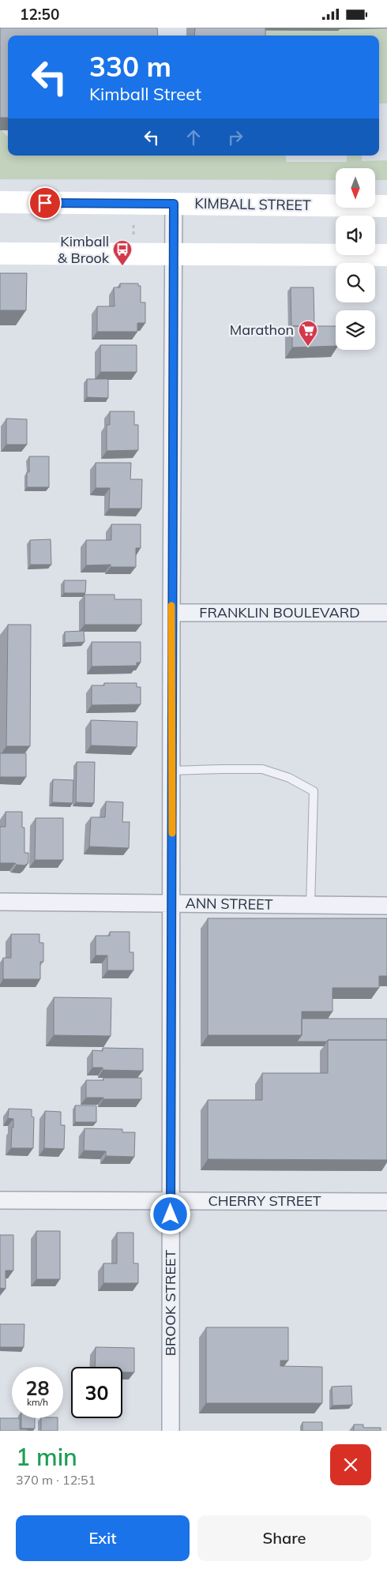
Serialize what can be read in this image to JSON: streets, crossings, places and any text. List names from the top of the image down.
{
  "streets": {
    "main road": ["KIMBALL STREET"],
    "street": [
      "FRANKLIN BOULEVARD",
      "ANN STREET",
      "CHERRY STREET",
      "BROOK STREET"
    ]
  },
  "crossings": [
    ["KIMBALL STREET", "BROOK STREET"],
    ["FRANKLIN BOULEVARD", "BROOK STREET"],
    ["ANN STREET", "BROOK STREET"],
    ["CHERRY STREET", "BROOK STREET"]
  ],
  "places": {
    "bus stop": ["Kimball & Brook"],
    "supermarket": ["Marathon"]
  },
  "north": "bottom",
  "page": {
    "status": "12:50",
    "turn": ["330 m", "Kimball Street"],
    "speed": "28 km/h",
    "limit": "30",
    "heading": ["1 min", "370 m · 12:51"],
    "buttons": ["Exit", "Share"]
  }
}
